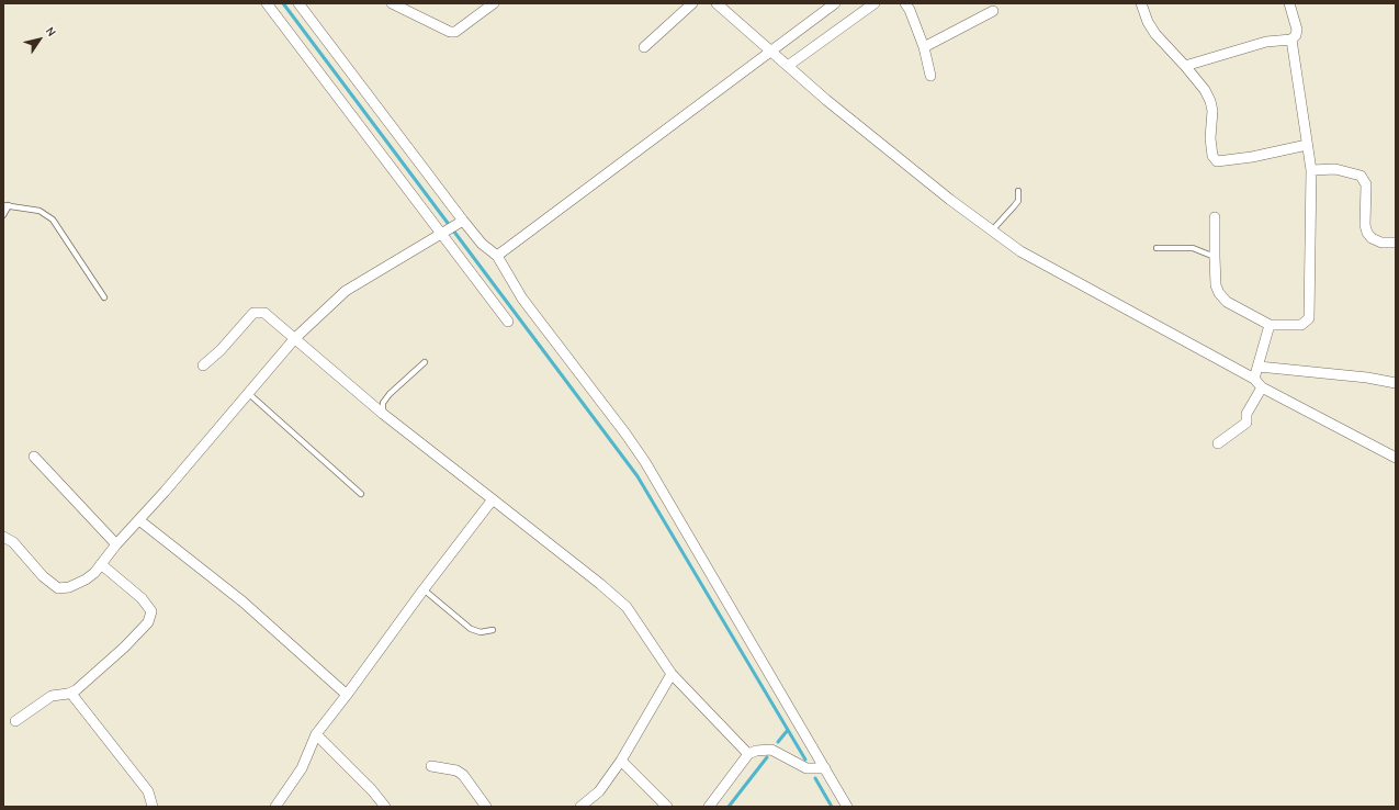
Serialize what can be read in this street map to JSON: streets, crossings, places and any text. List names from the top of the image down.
{
  "north": "top right"
}
